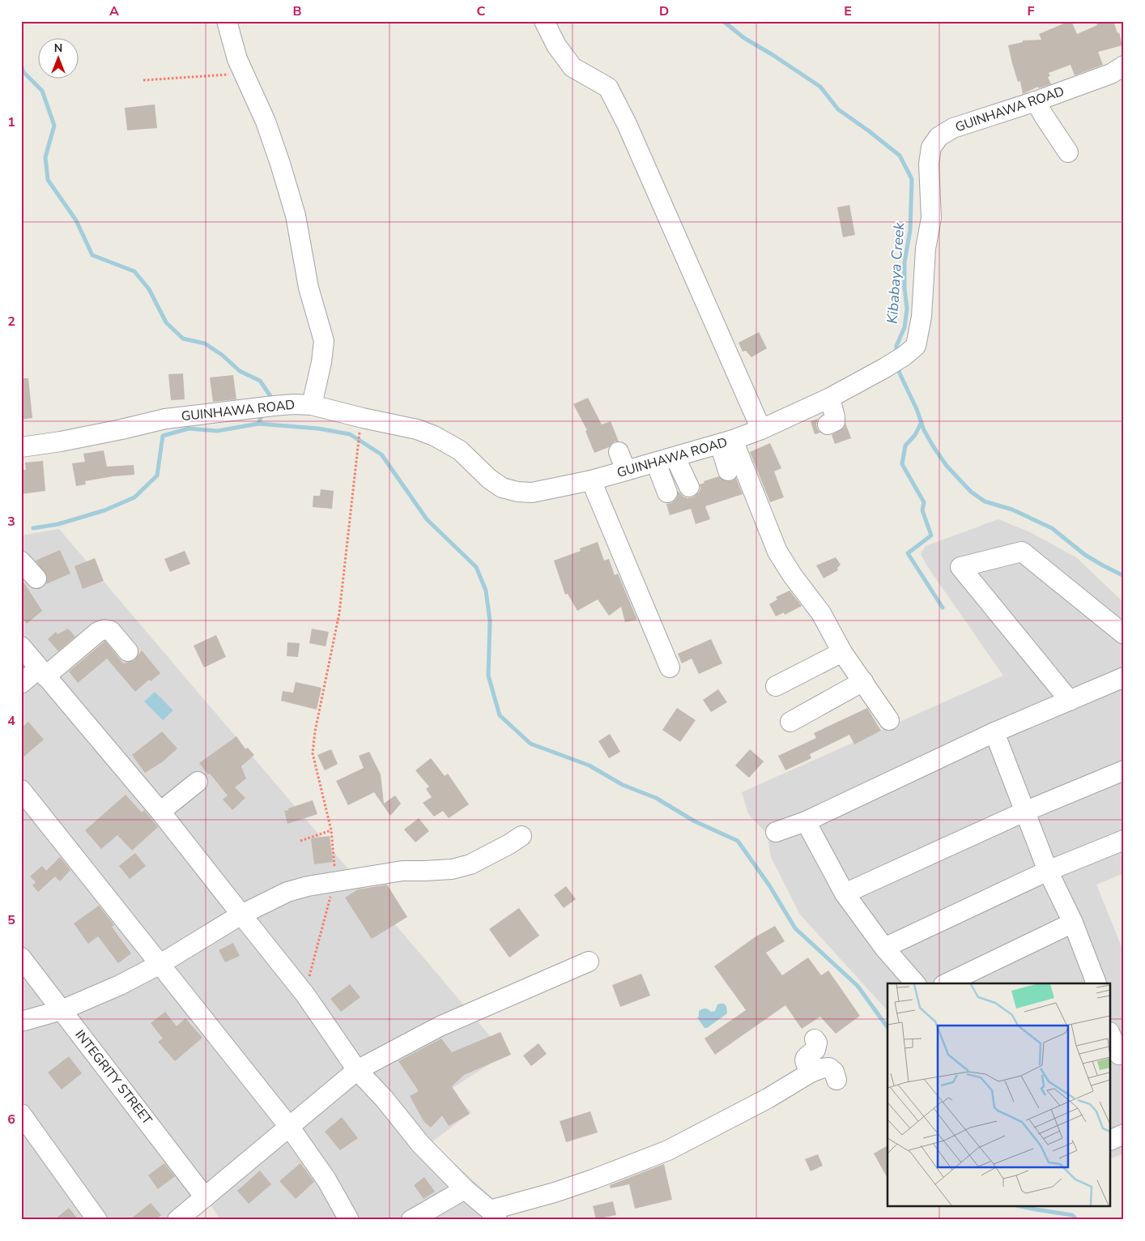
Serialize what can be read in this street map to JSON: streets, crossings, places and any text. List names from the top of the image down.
{
  "streets": {
    "street": ["GUINHAWA ROAD", "INTEGRITY STREET"]
  },
  "water": ["Kibabaya Creek"],
  "north": "top",
  "grid": {
    "columns": [
      "A",
      "B",
      "C",
      "D",
      "E",
      "F"
    ],
    "rows": [
      "1",
      "2",
      "3",
      "4",
      "5",
      "6"
    ]
  }
}
